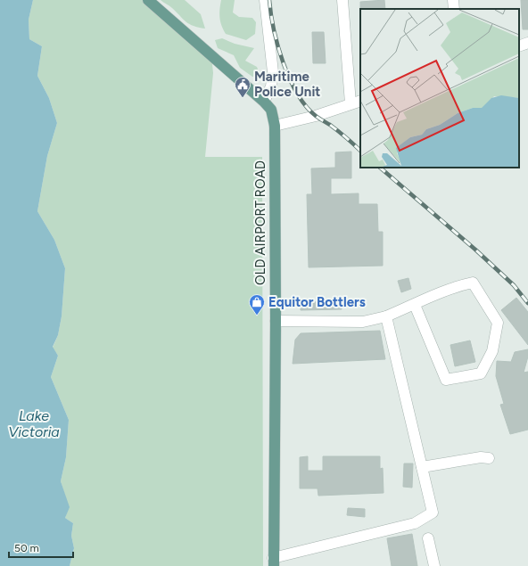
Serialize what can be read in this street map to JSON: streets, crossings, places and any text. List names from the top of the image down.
{
  "streets": {
    "main road": ["OLD AIRPORT ROAD"]
  },
  "water": ["Lake Victoria"],
  "places": {
    "public building": ["Maritime Police Unit"],
    "shop": ["Equitor Bottlers"]
  },
  "scale_bar": "50 m"
}
